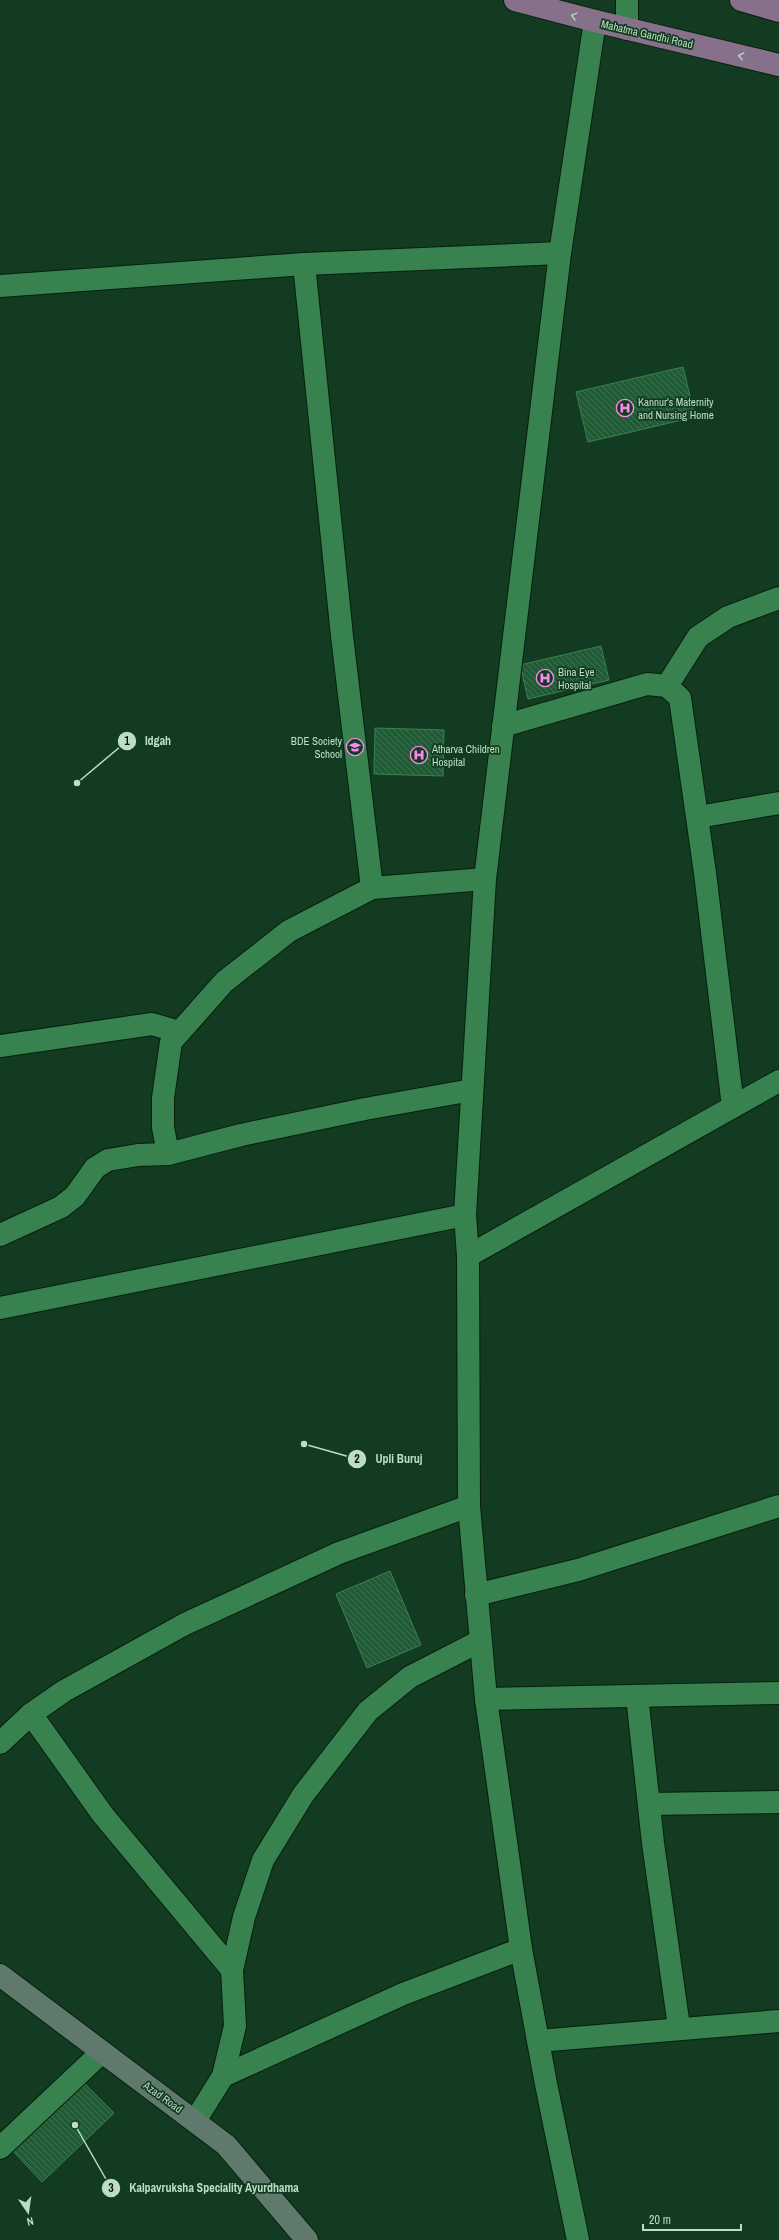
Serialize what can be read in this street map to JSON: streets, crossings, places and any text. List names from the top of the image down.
{
  "streets": {
    "main road": ["Mahatma Gandhi Road"],
    "street": ["Azad Road"]
  },
  "one_way": ["Mahatma Gandhi Road"],
  "places": {
    "hospital": ["Kannur's Maternity and Nursing Home", "Bina Eye Hospital", "Atharva Children Hospital"],
    "school or university": ["BDE Society School"],
    "other": ["Idgah", "Upli Buruj", "Kalpavruksha Speciality Ayurdhama"]
  },
  "scale_bar": "20 m",
  "north": "bottom"
}
